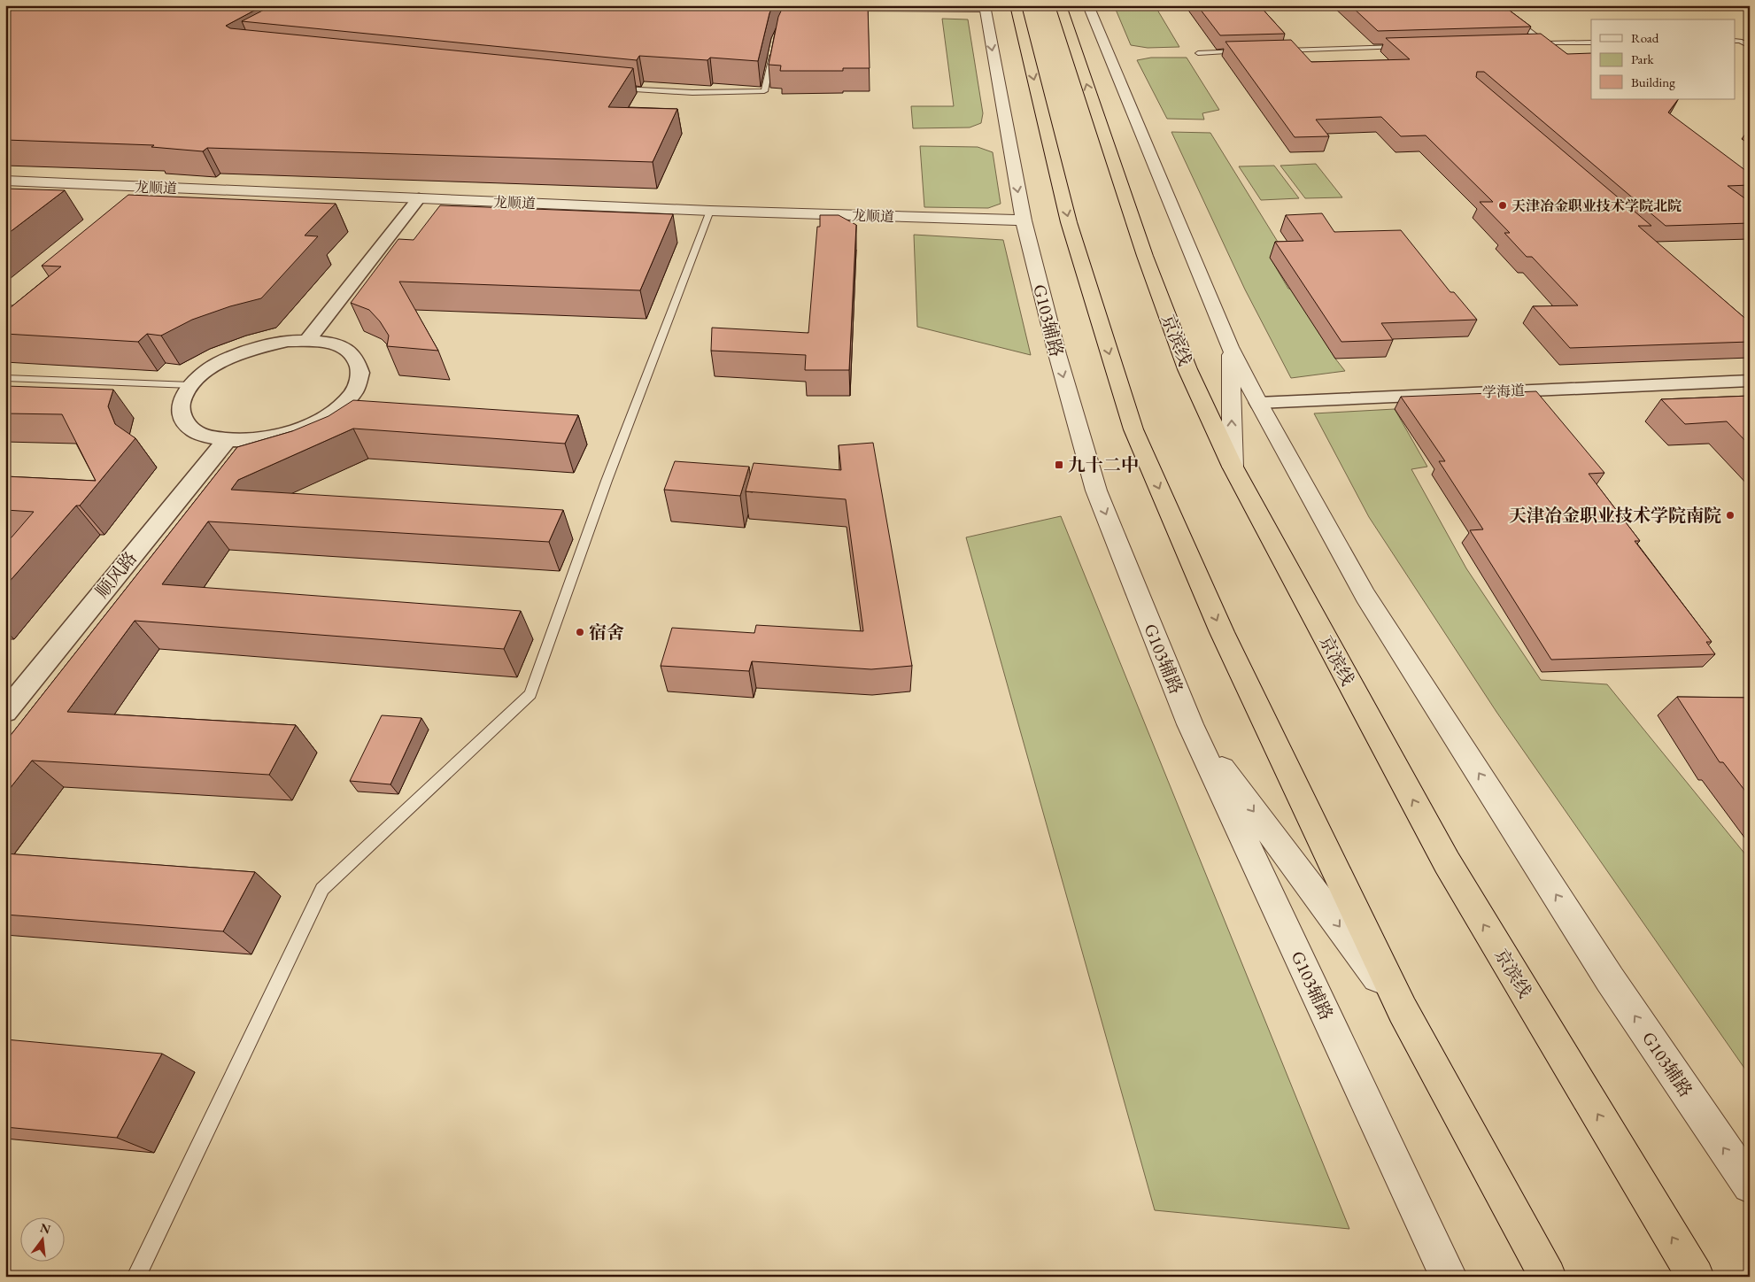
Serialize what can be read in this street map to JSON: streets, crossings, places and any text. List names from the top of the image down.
{
  "streets": {
    "highway": ["京滨线"],
    "street": [
      "龙顺道",
      "G103辅路",
      "学海道",
      "顺风路"
    ]
  },
  "crossings": [
    ["龙顺道", "G103辅路"],
    ["G103辅路", "学海道"]
  ],
  "places": {
    "other": ["天津冶金职业技术学院北院", "天津冶金职业技术学院南院", "宿舍"],
    "transit": ["九十二中"]
  },
  "legend": ["Road", "Park", "Building"],
  "north": "top"
}
